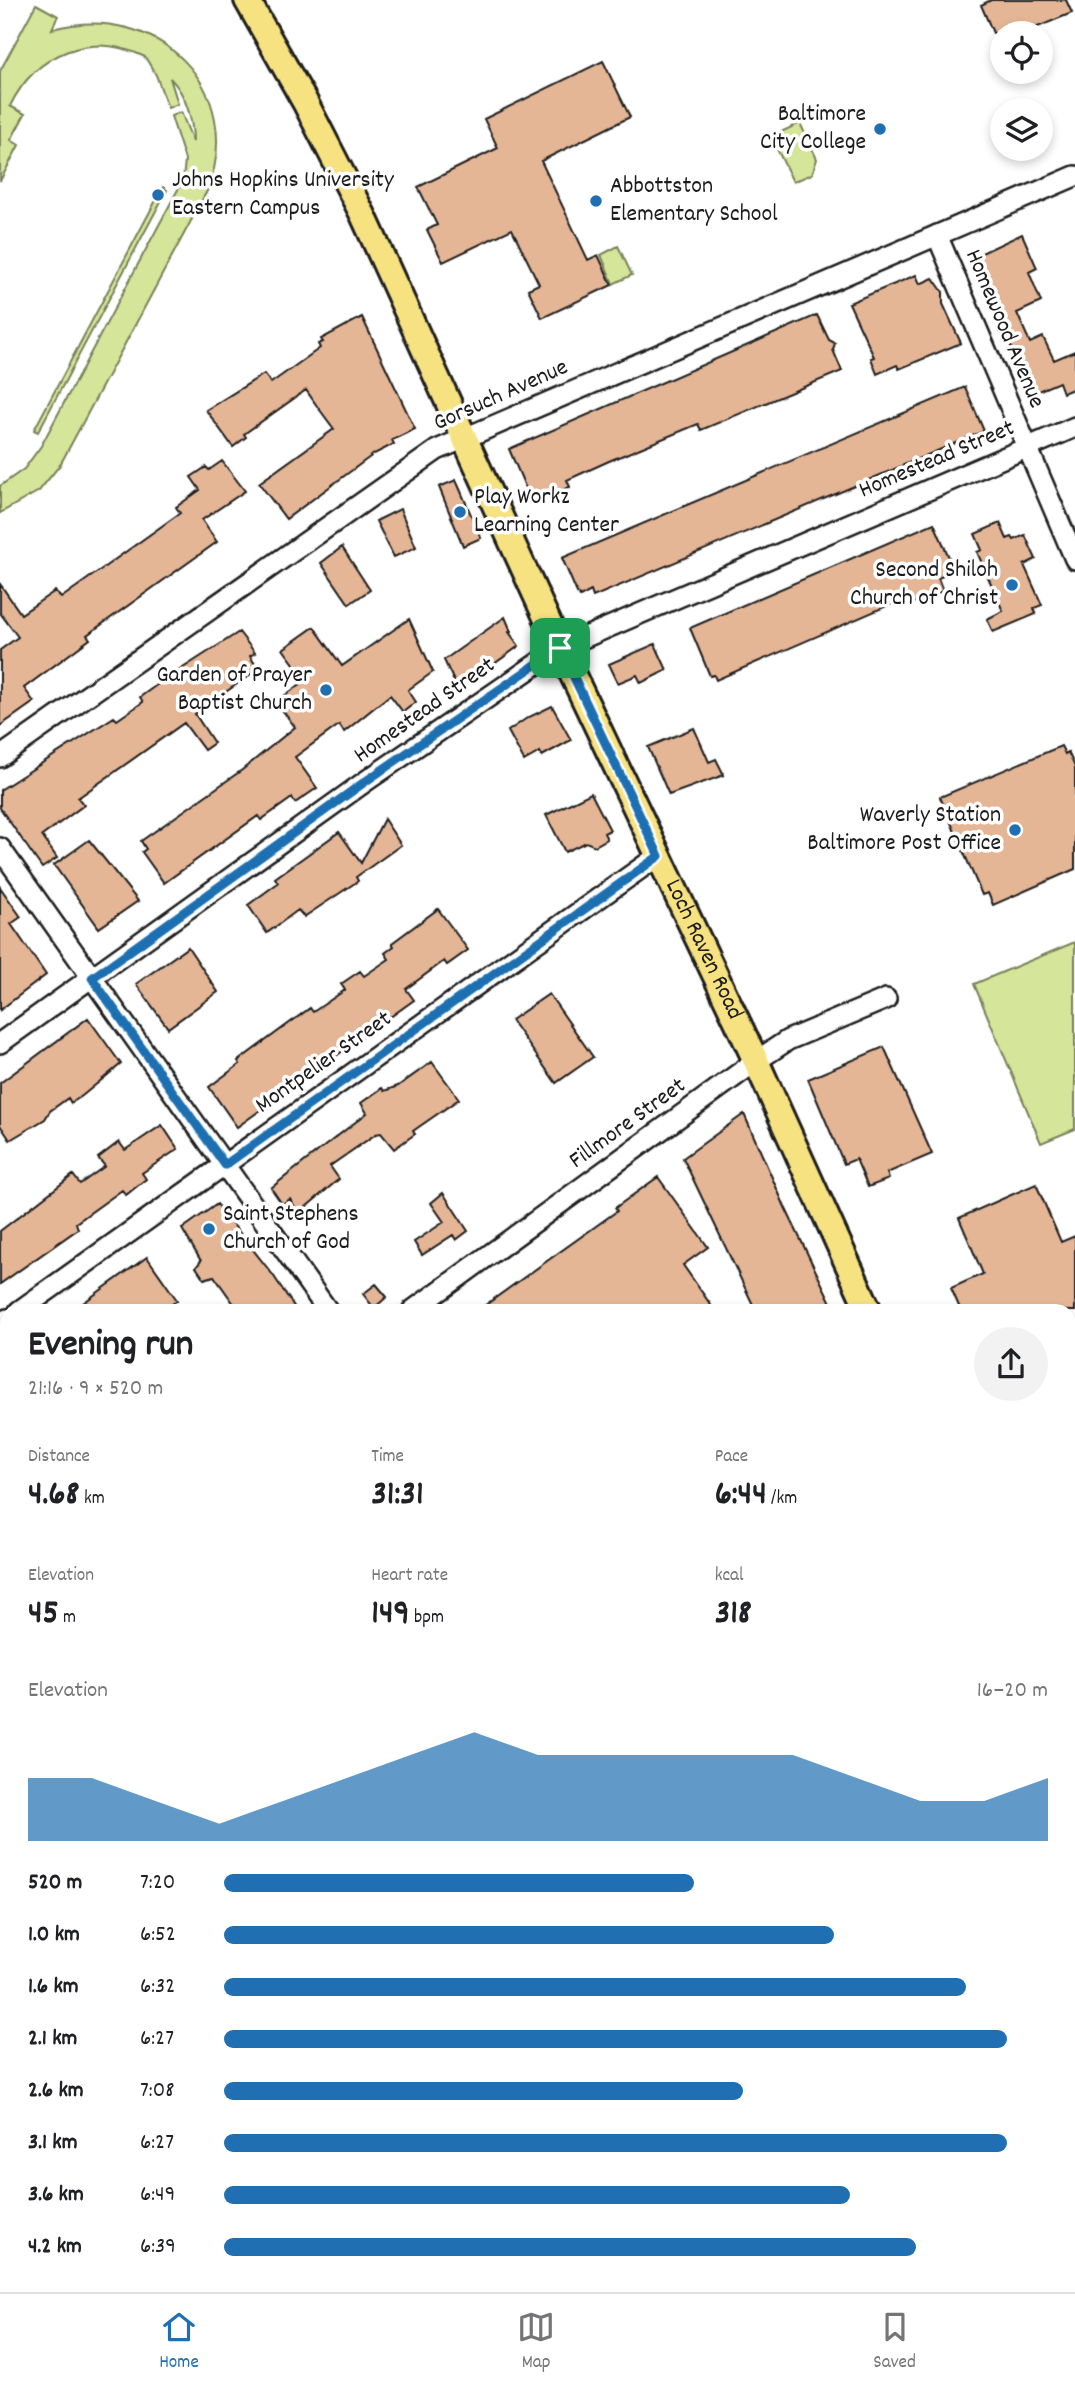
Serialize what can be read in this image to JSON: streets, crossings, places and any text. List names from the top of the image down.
{
  "streets": {
    "main road": ["Loch Raven Road"],
    "street": [
      "Homewood Avenue",
      "Gorsuch Avenue",
      "Homestead Street",
      "Montpelier Street",
      "Fillmore Street"
    ]
  },
  "crossings": [
    ["Homewood Avenue", "Gorsuch Avenue"],
    ["Homewood Avenue", "Homestead Street"],
    ["Gorsuch Avenue", "Loch Raven Road"],
    ["Homestead Street", "Loch Raven Road"],
    ["Loch Raven Road", "Montpelier Street"],
    ["Loch Raven Road", "Fillmore Street"]
  ],
  "places": [
    "Baltimore City College",
    "Johns Hopkins University Eastern Campus",
    "Abbottston Elementary School",
    "Play Workz Learning Center",
    "Second Shiloh Church of Christ",
    "Garden of Prayer Baptist Church",
    "Waverly Station Baltimore Post Office",
    "Saint Stephens Church of God"
  ],
  "page": {
    "heading": ["Evening run", "21:16 · 9 × 520 m"],
    "stats": [
      ["Distance", "4.68 km"],
      ["Time", "31:31"],
      ["Pace", "6:44 /km"],
      ["Elevation", "45 m"],
      ["Heart rate", "149 bpm"],
      ["kcal", "318"]
    ],
    "chart": ["Elevation", "16–20 m"],
    "list": [
      {
        "name": "520 m",
        "note": "7:20"
      },
      {
        "name": "1.0 km",
        "note": "6:52"
      },
      {
        "name": "1.6 km",
        "note": "6:32"
      },
      {
        "name": "2.1 km",
        "note": "6:27"
      },
      {
        "name": "2.6 km",
        "note": "7:08"
      },
      {
        "name": "3.1 km",
        "note": "6:27"
      },
      {
        "name": "3.6 km",
        "note": "6:49"
      },
      {
        "name": "4.2 km",
        "note": "6:39"
      }
    ],
    "tabs": ["Home", "Map", "Saved"]
  }
}
